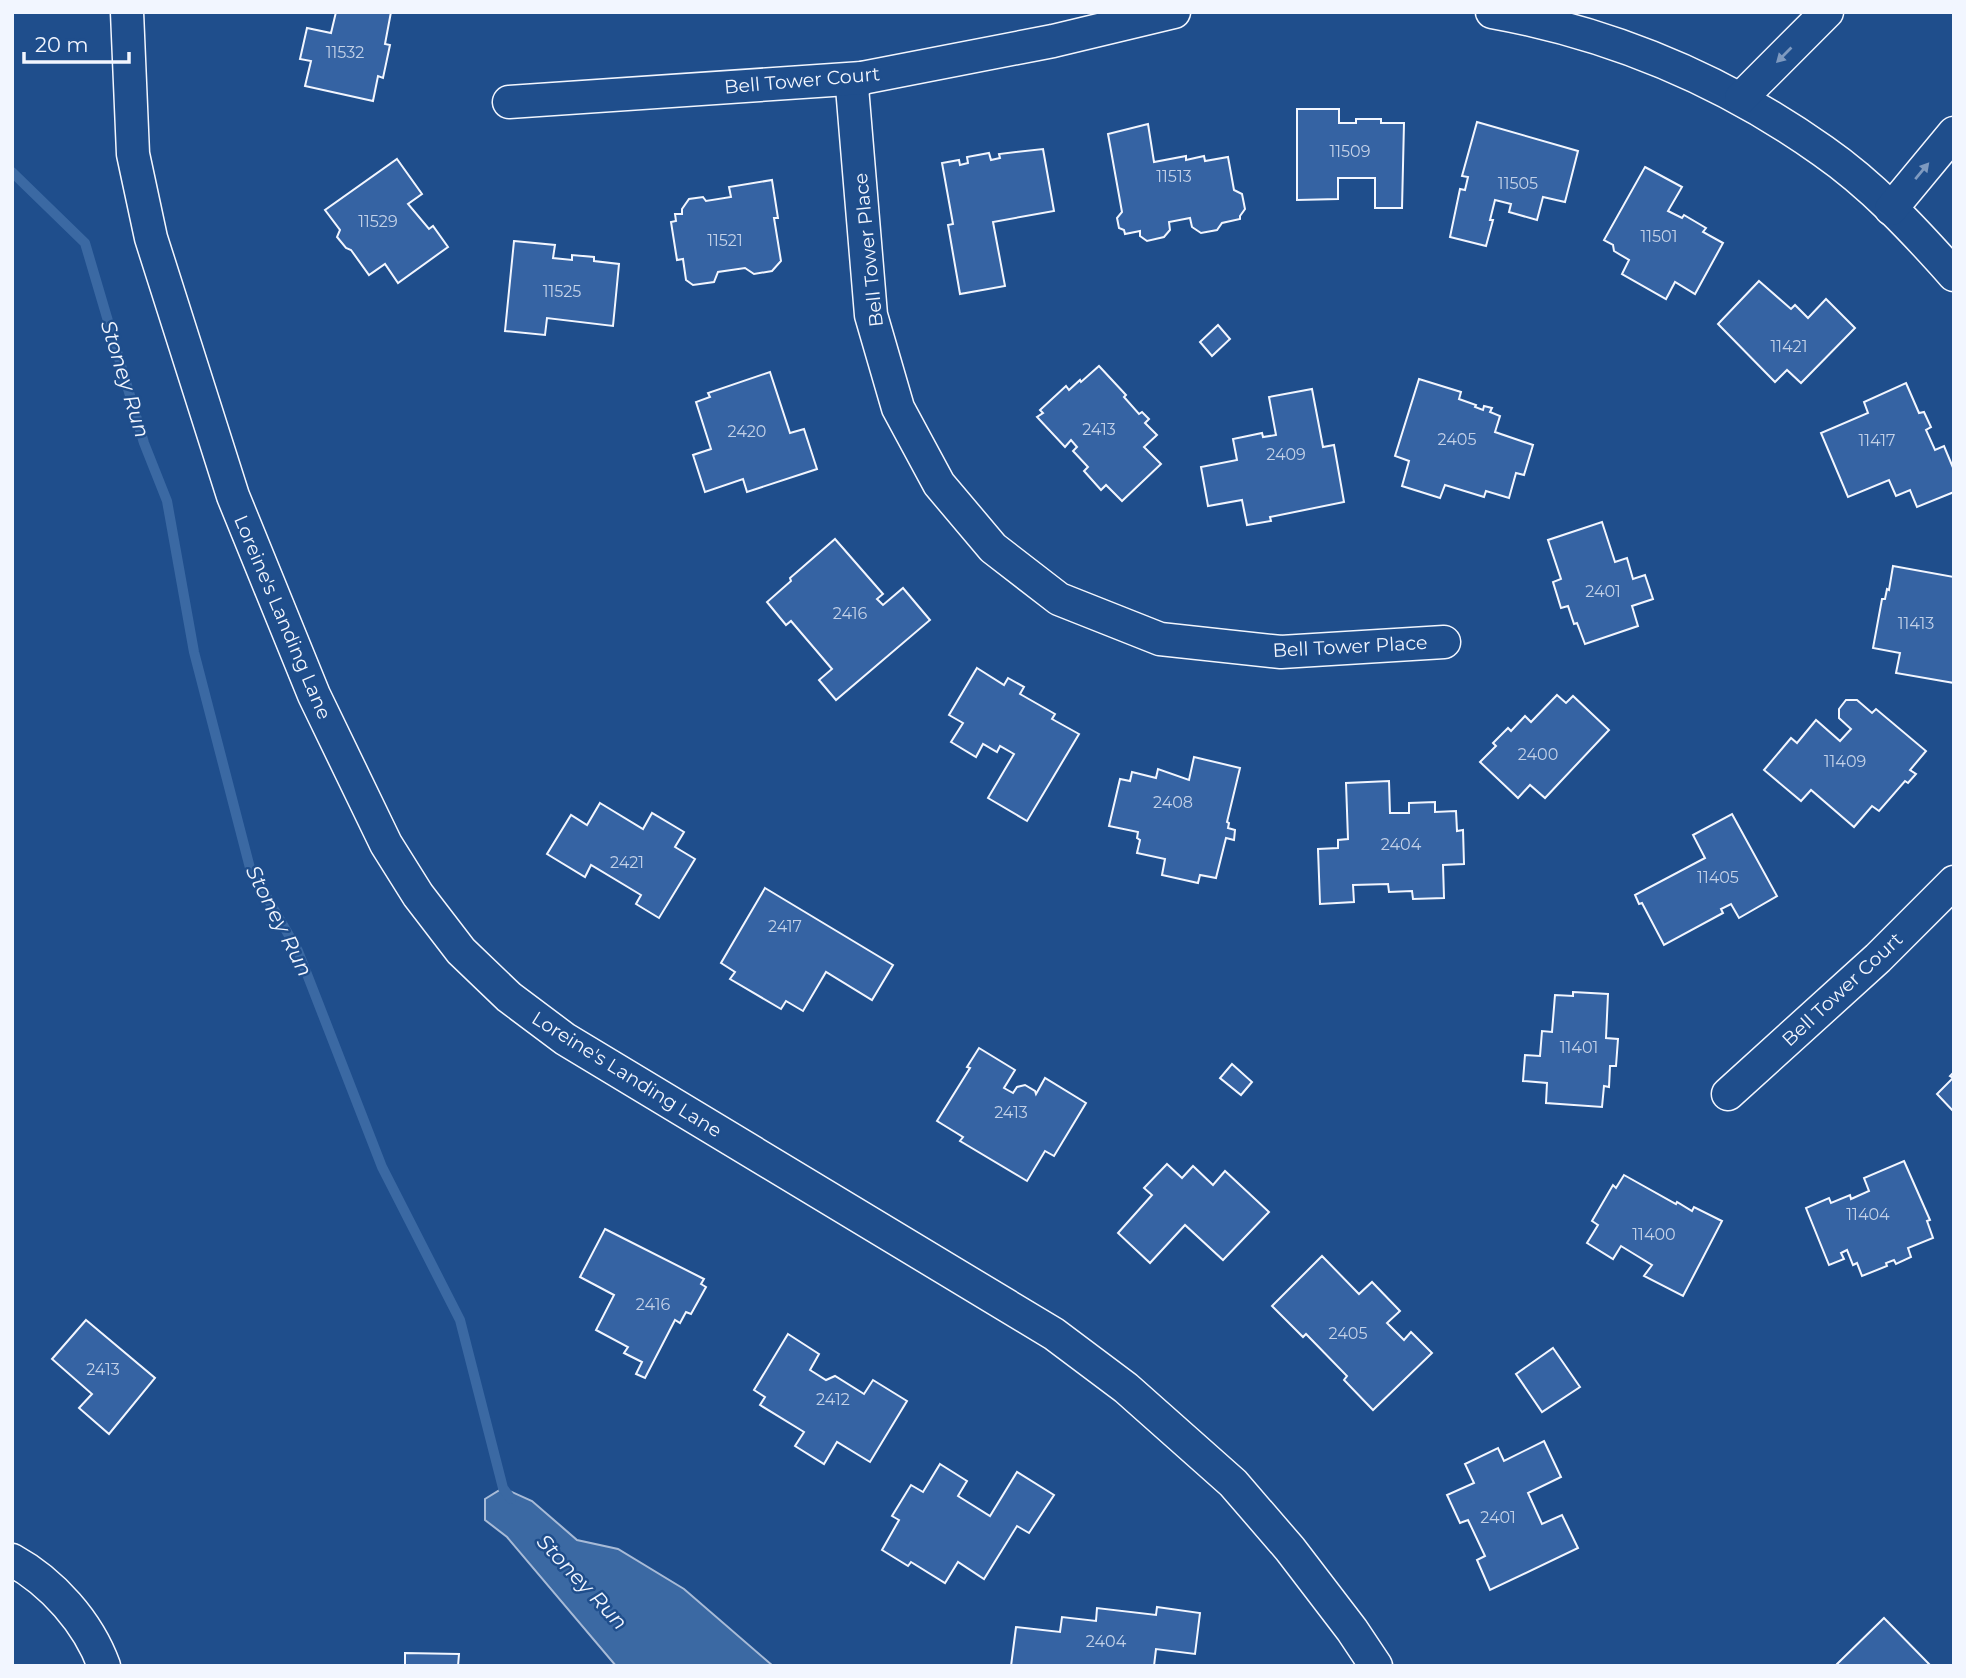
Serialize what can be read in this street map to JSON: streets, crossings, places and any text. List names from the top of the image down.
{
  "streets": {
    "street": ["Bell Tower Court", "Bell Tower Place", "Loreine's Landing Lane"]
  },
  "crossings": [
    ["Bell Tower Court", "Bell Tower Place"]
  ],
  "water": ["Stoney Run"],
  "house_numbers": [
    "11532",
    "11509",
    "11513",
    "11505",
    "11529",
    "11501",
    "11521",
    "11525",
    "11421",
    "2413",
    "2420",
    "2405",
    "11417",
    "2409",
    "2401",
    "2416",
    "11413",
    "2400",
    "11409",
    "2408",
    "2404",
    "2421",
    "11405",
    "2417",
    "11401",
    "2413",
    "11404",
    "11400",
    "2416",
    "2405",
    "2413",
    "2412",
    "2401",
    "2404"
  ],
  "scale_bar": "20 m"
}
